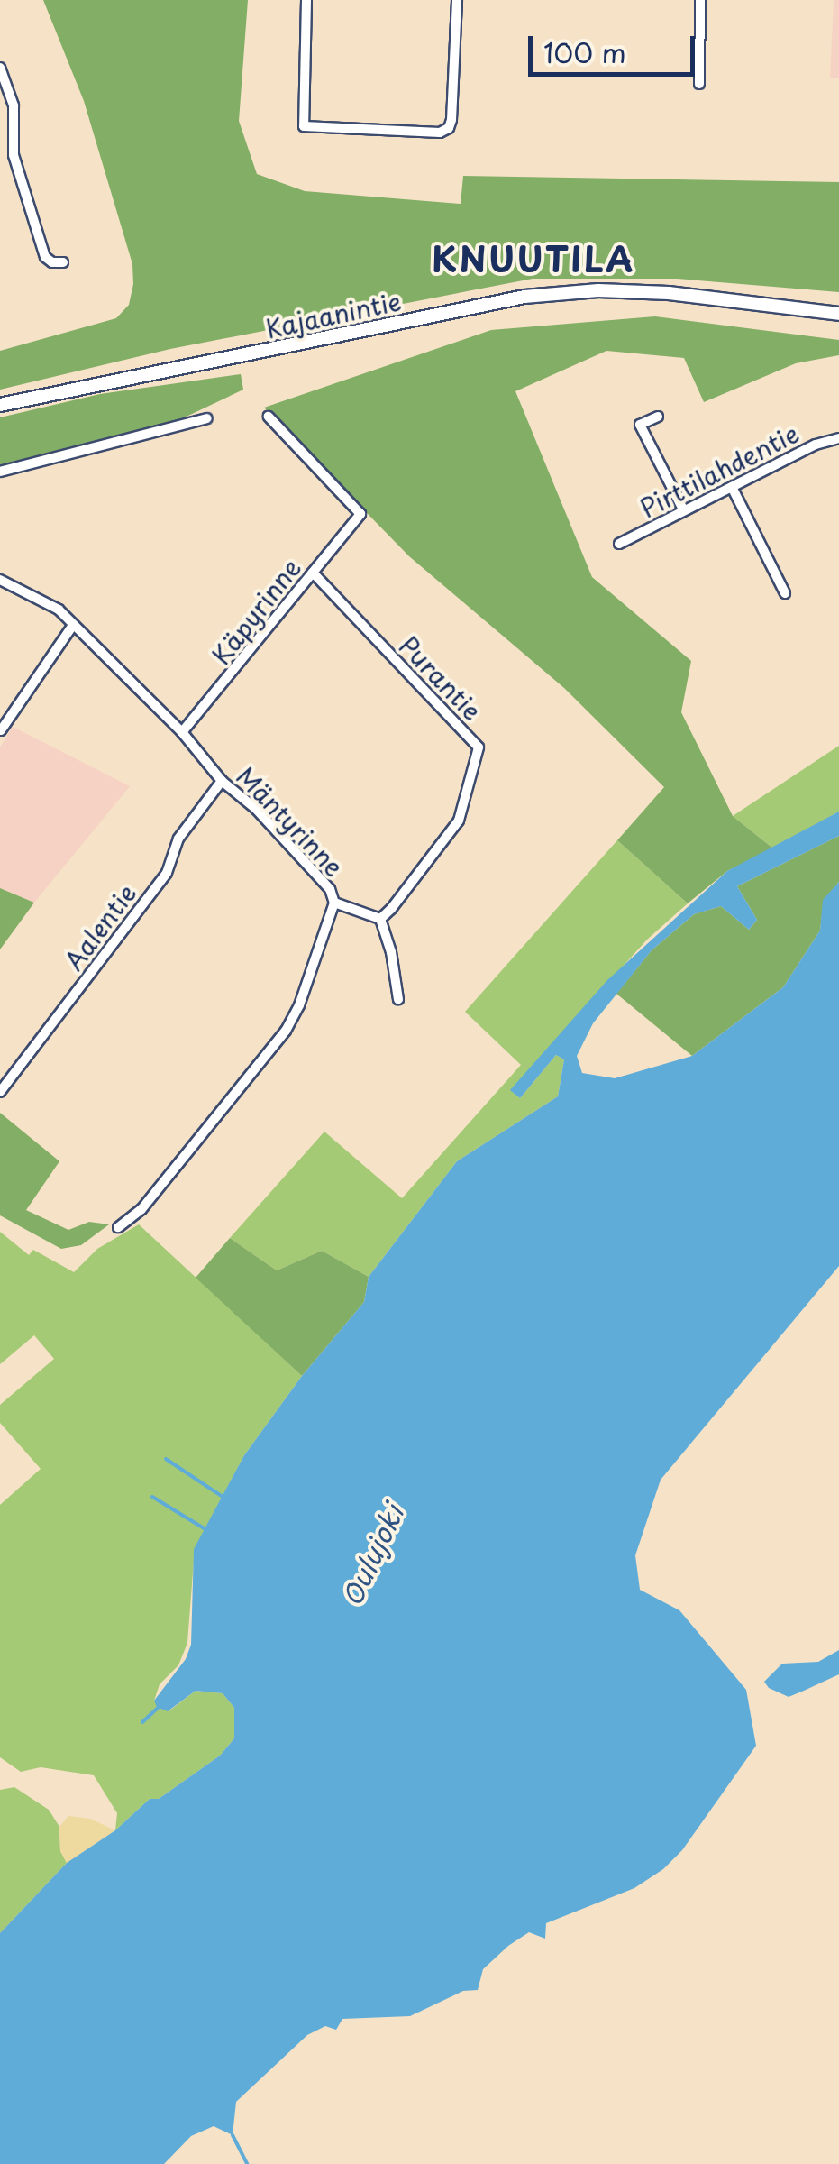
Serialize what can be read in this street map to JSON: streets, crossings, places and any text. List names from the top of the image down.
{
  "streets": {
    "main road": ["Kajaanintie"],
    "street": [
      "Pirttilahdentie",
      "Käpyrinne",
      "Purantie",
      "Mäntyrinne",
      "Aalentie"
    ]
  },
  "crossings": [
    ["Käpyrinne", "Purantie"],
    ["Käpyrinne", "Mäntyrinne"],
    ["Mäntyrinne", "Aalentie"]
  ],
  "districts": ["KNUUTILA"],
  "water": ["Oulujoki"],
  "scale_bar": "100 m"
}
